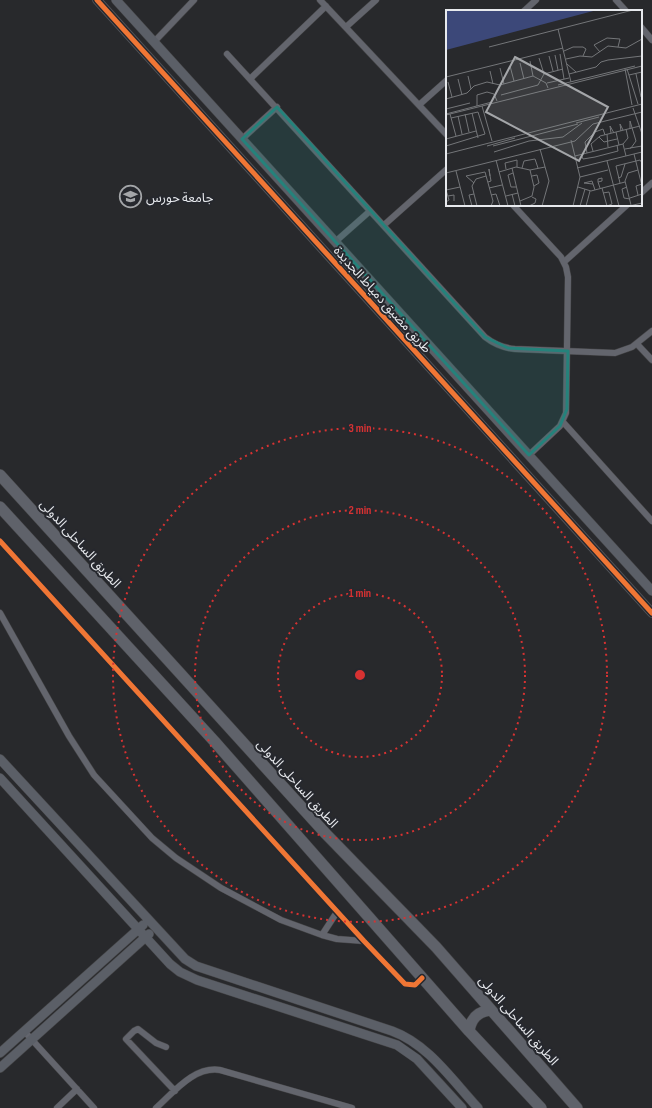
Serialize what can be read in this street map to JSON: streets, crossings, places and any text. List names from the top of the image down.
{
  "streets": {
    "highway": ["الطريق الساحلى الدولى"],
    "street": ["طريق مضيق دمياط الجديدة"]
  },
  "places": {
    "school or university": ["جامعة حورس"]
  },
  "rings": ["3 min", "2 min", "1 min"]
}
